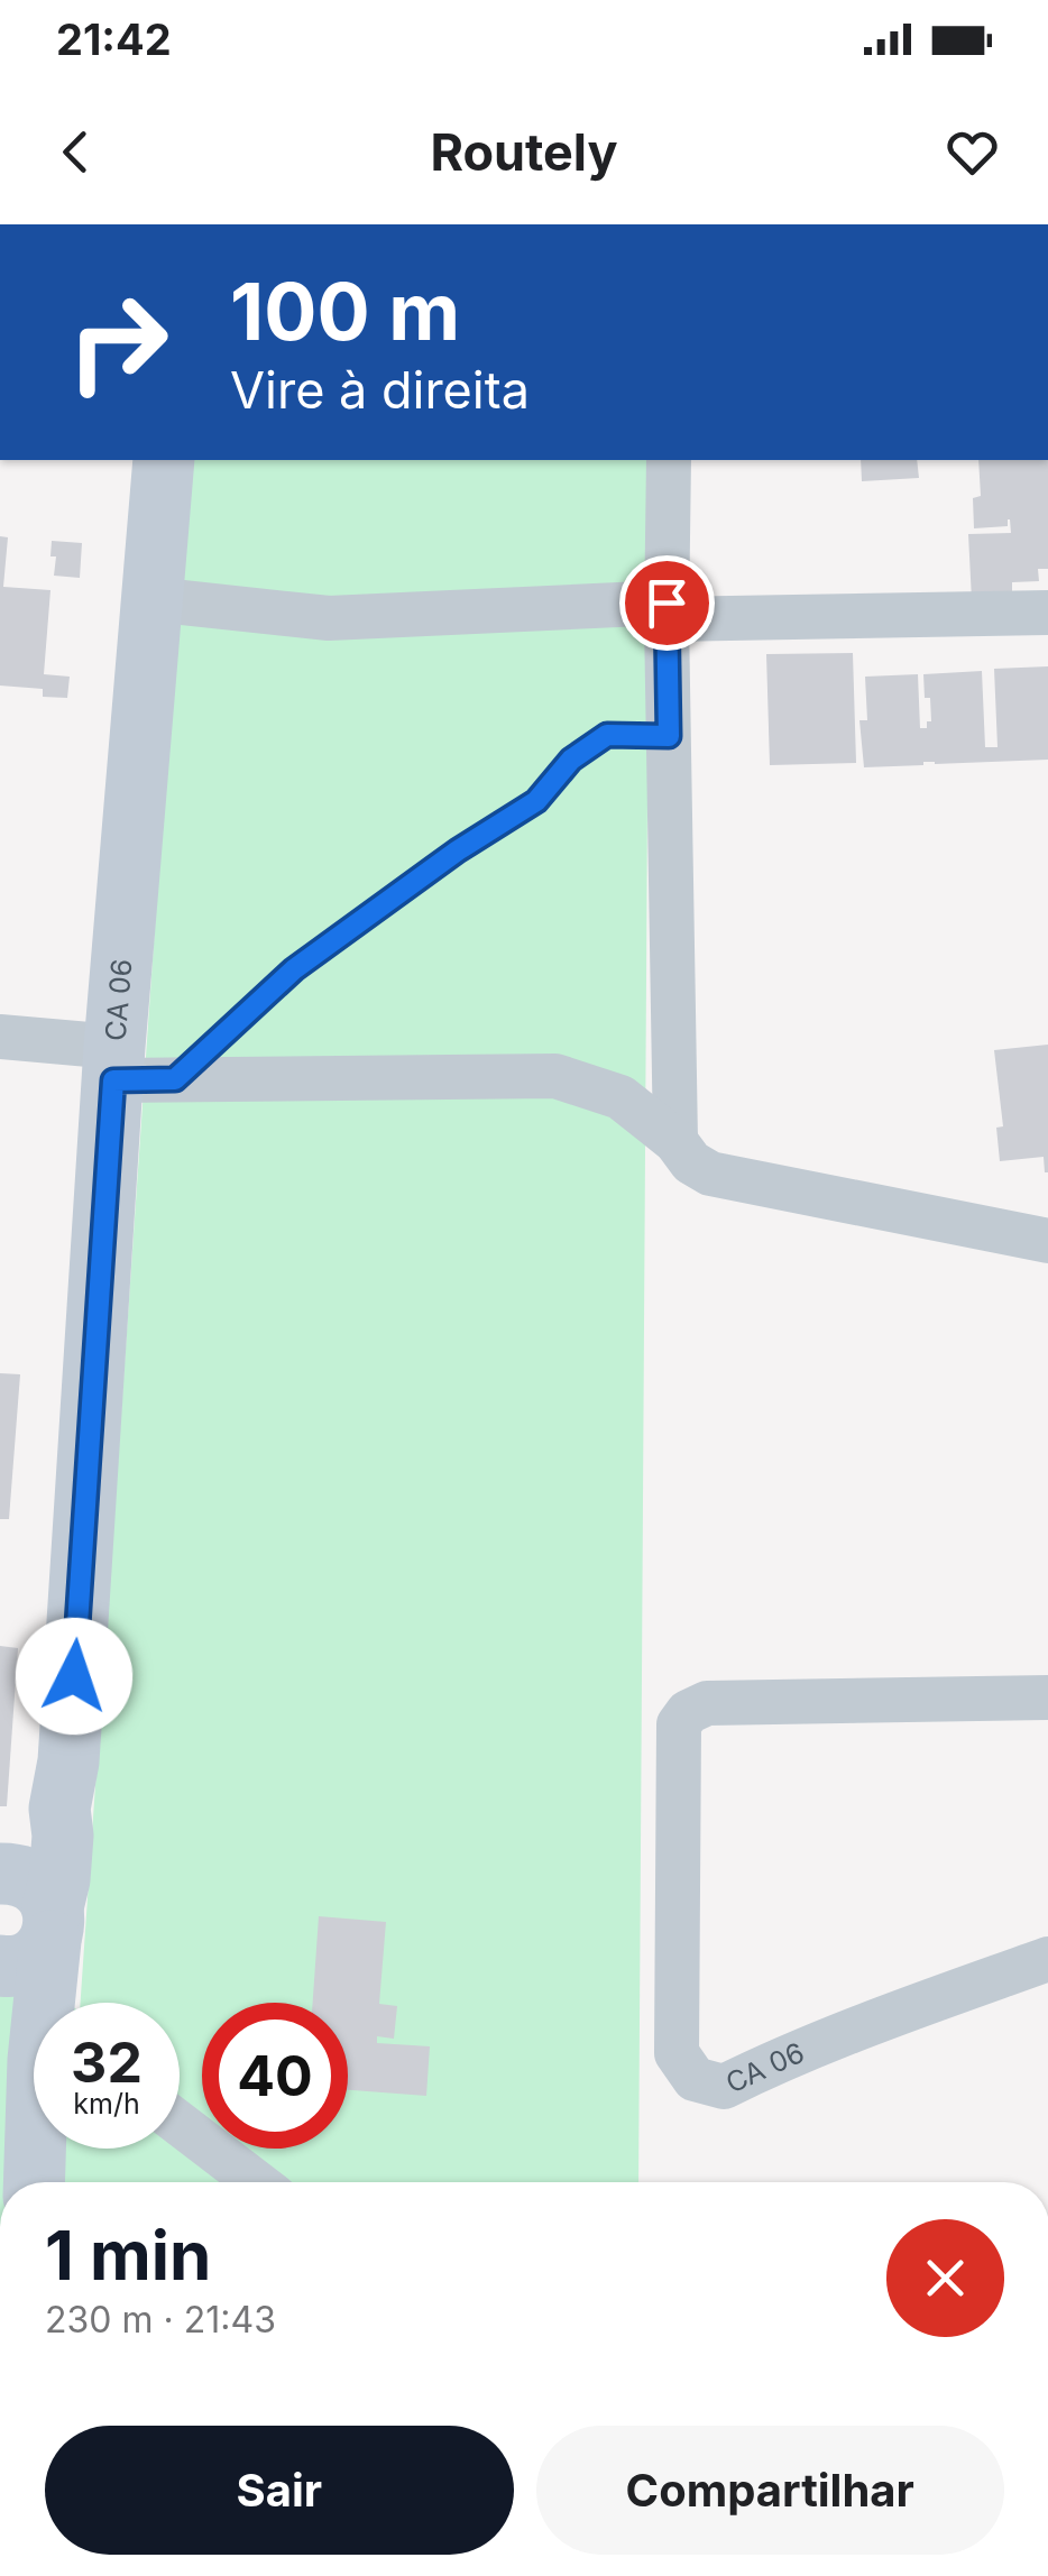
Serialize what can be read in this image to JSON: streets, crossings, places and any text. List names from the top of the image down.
{
  "streets": {
    "street": ["CA 06"]
  },
  "page": {
    "status": "21:42",
    "header": "Routely",
    "turn": ["100 m", "Vire à direita"],
    "speed": "32 km/h",
    "limit": "40",
    "heading": ["1 min", "230 m · 21:43"],
    "buttons": ["Sair", "Compartilhar"]
  }
}
